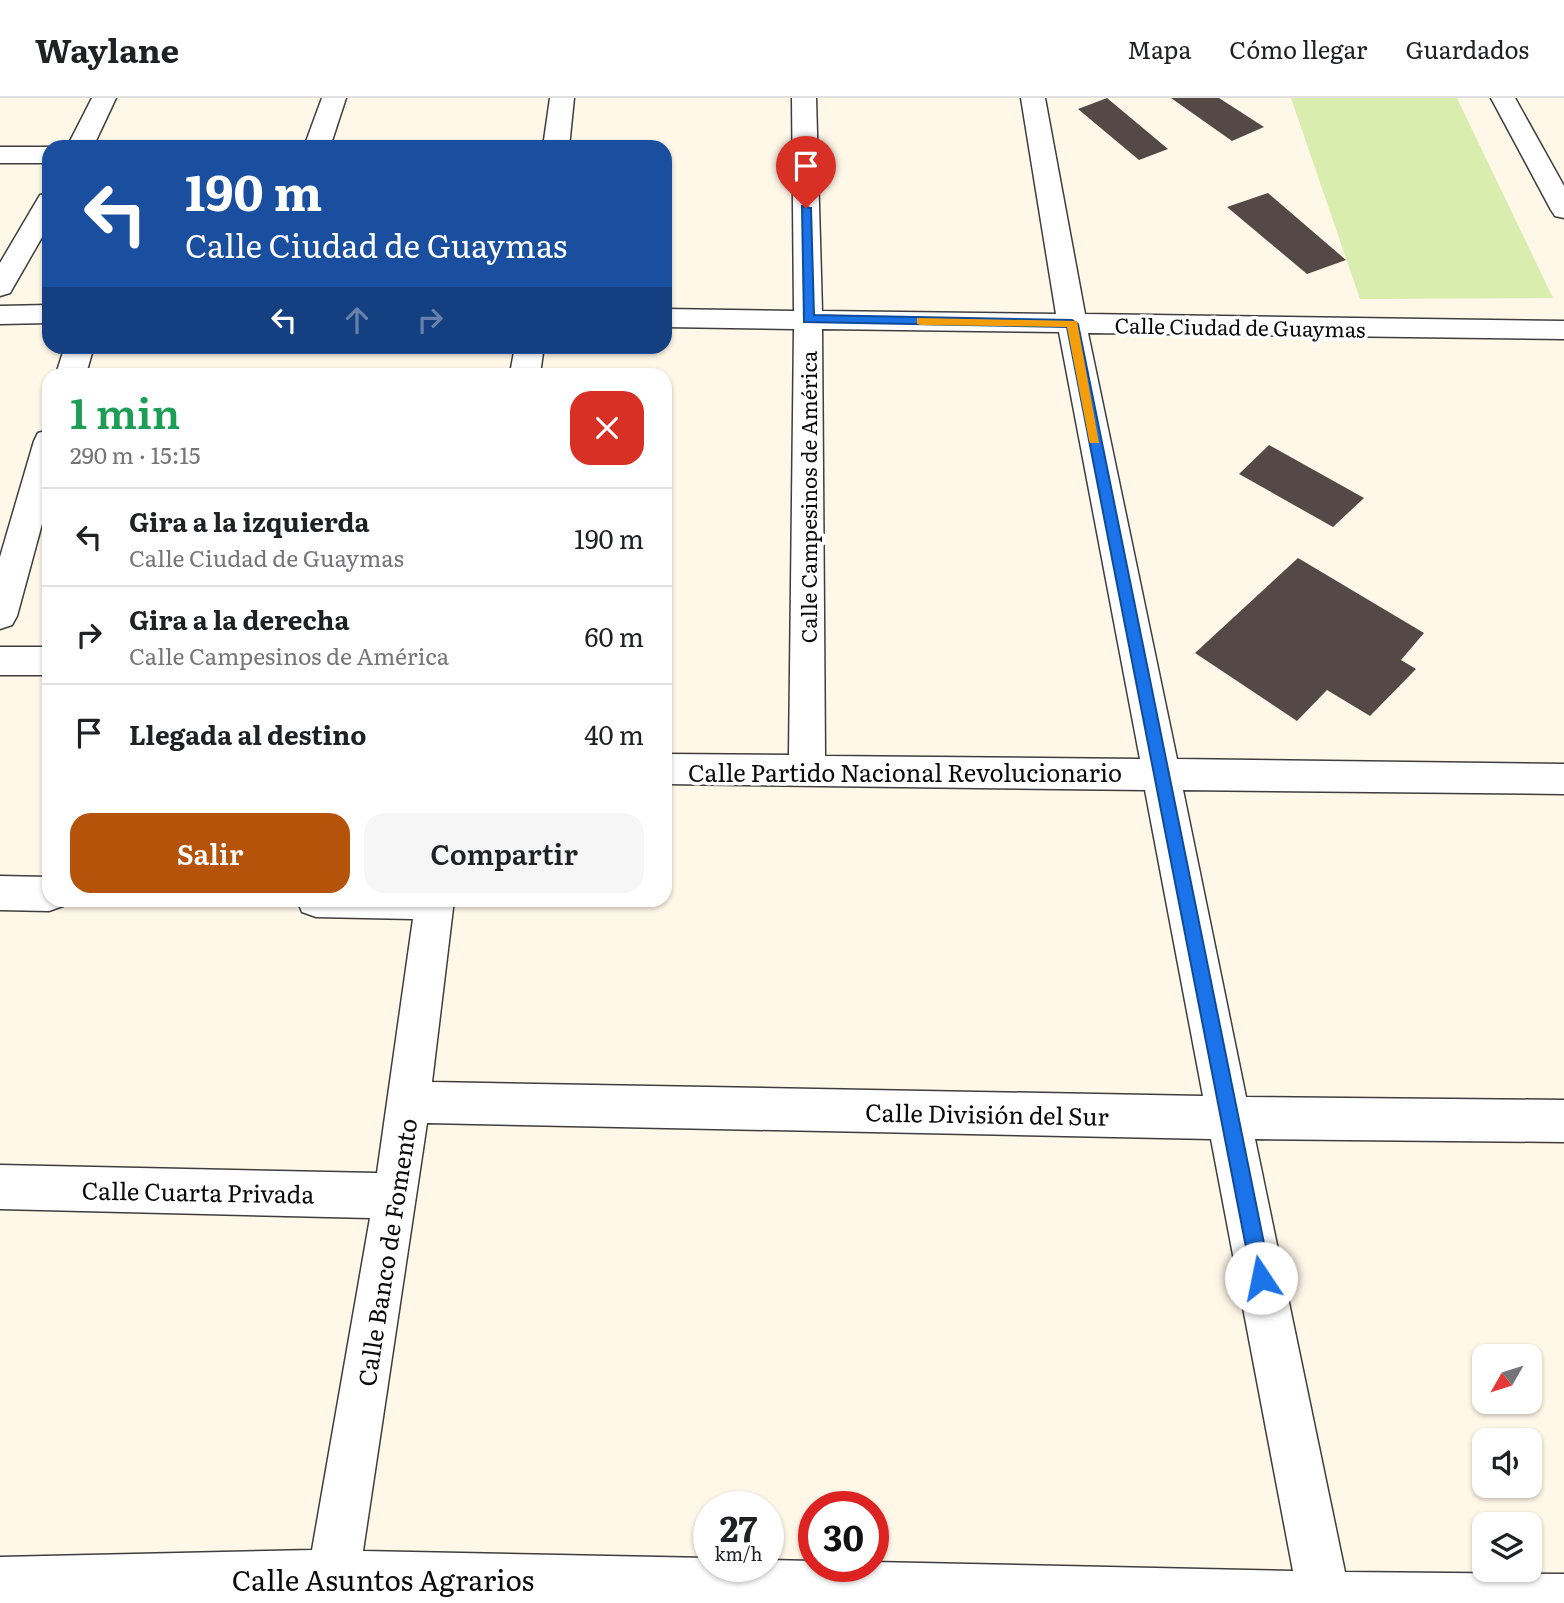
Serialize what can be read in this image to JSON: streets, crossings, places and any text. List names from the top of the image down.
{
  "streets": {
    "street": [
      "Calle Ciudad de Guaymas",
      "Calle Campesinos de América",
      "Calle Partido Nacional Revolucionario",
      "Calle División del Sur",
      "Calle Cuarta Privada",
      "Calle Banco de Fomento",
      "Calle Asuntos Agrarios"
    ]
  },
  "crossings": [
    ["Calle Ciudad de Guaymas", "Calle Campesinos de América"],
    ["Calle Campesinos de América", "Calle Partido Nacional Revolucionario"],
    ["Calle División del Sur", "Calle Banco de Fomento"],
    ["Calle Cuarta Privada", "Calle Banco de Fomento"],
    ["Calle Banco de Fomento", "Calle Asuntos Agrarios"]
  ],
  "north": "bottom left",
  "page": {
    "header": "Waylane",
    "nav": ["Mapa", "Cómo llegar", "Guardados"],
    "turn": ["190 m", "Calle Ciudad de Guaymas"],
    "heading": ["1 min", "290 m · 15:15"],
    "list": [
      {
        "name": "Gira a la izquierda",
        "note": "Calle Ciudad de Guaymas",
        "value": "190 m"
      },
      {
        "name": "Gira a la derecha",
        "note": "Calle Campesinos de América",
        "value": "60 m"
      },
      {
        "name": "Llegada al destino",
        "value": "40 m"
      }
    ],
    "buttons": ["Salir", "Compartir"],
    "speed": "27 km/h",
    "limit": "30"
  }
}
